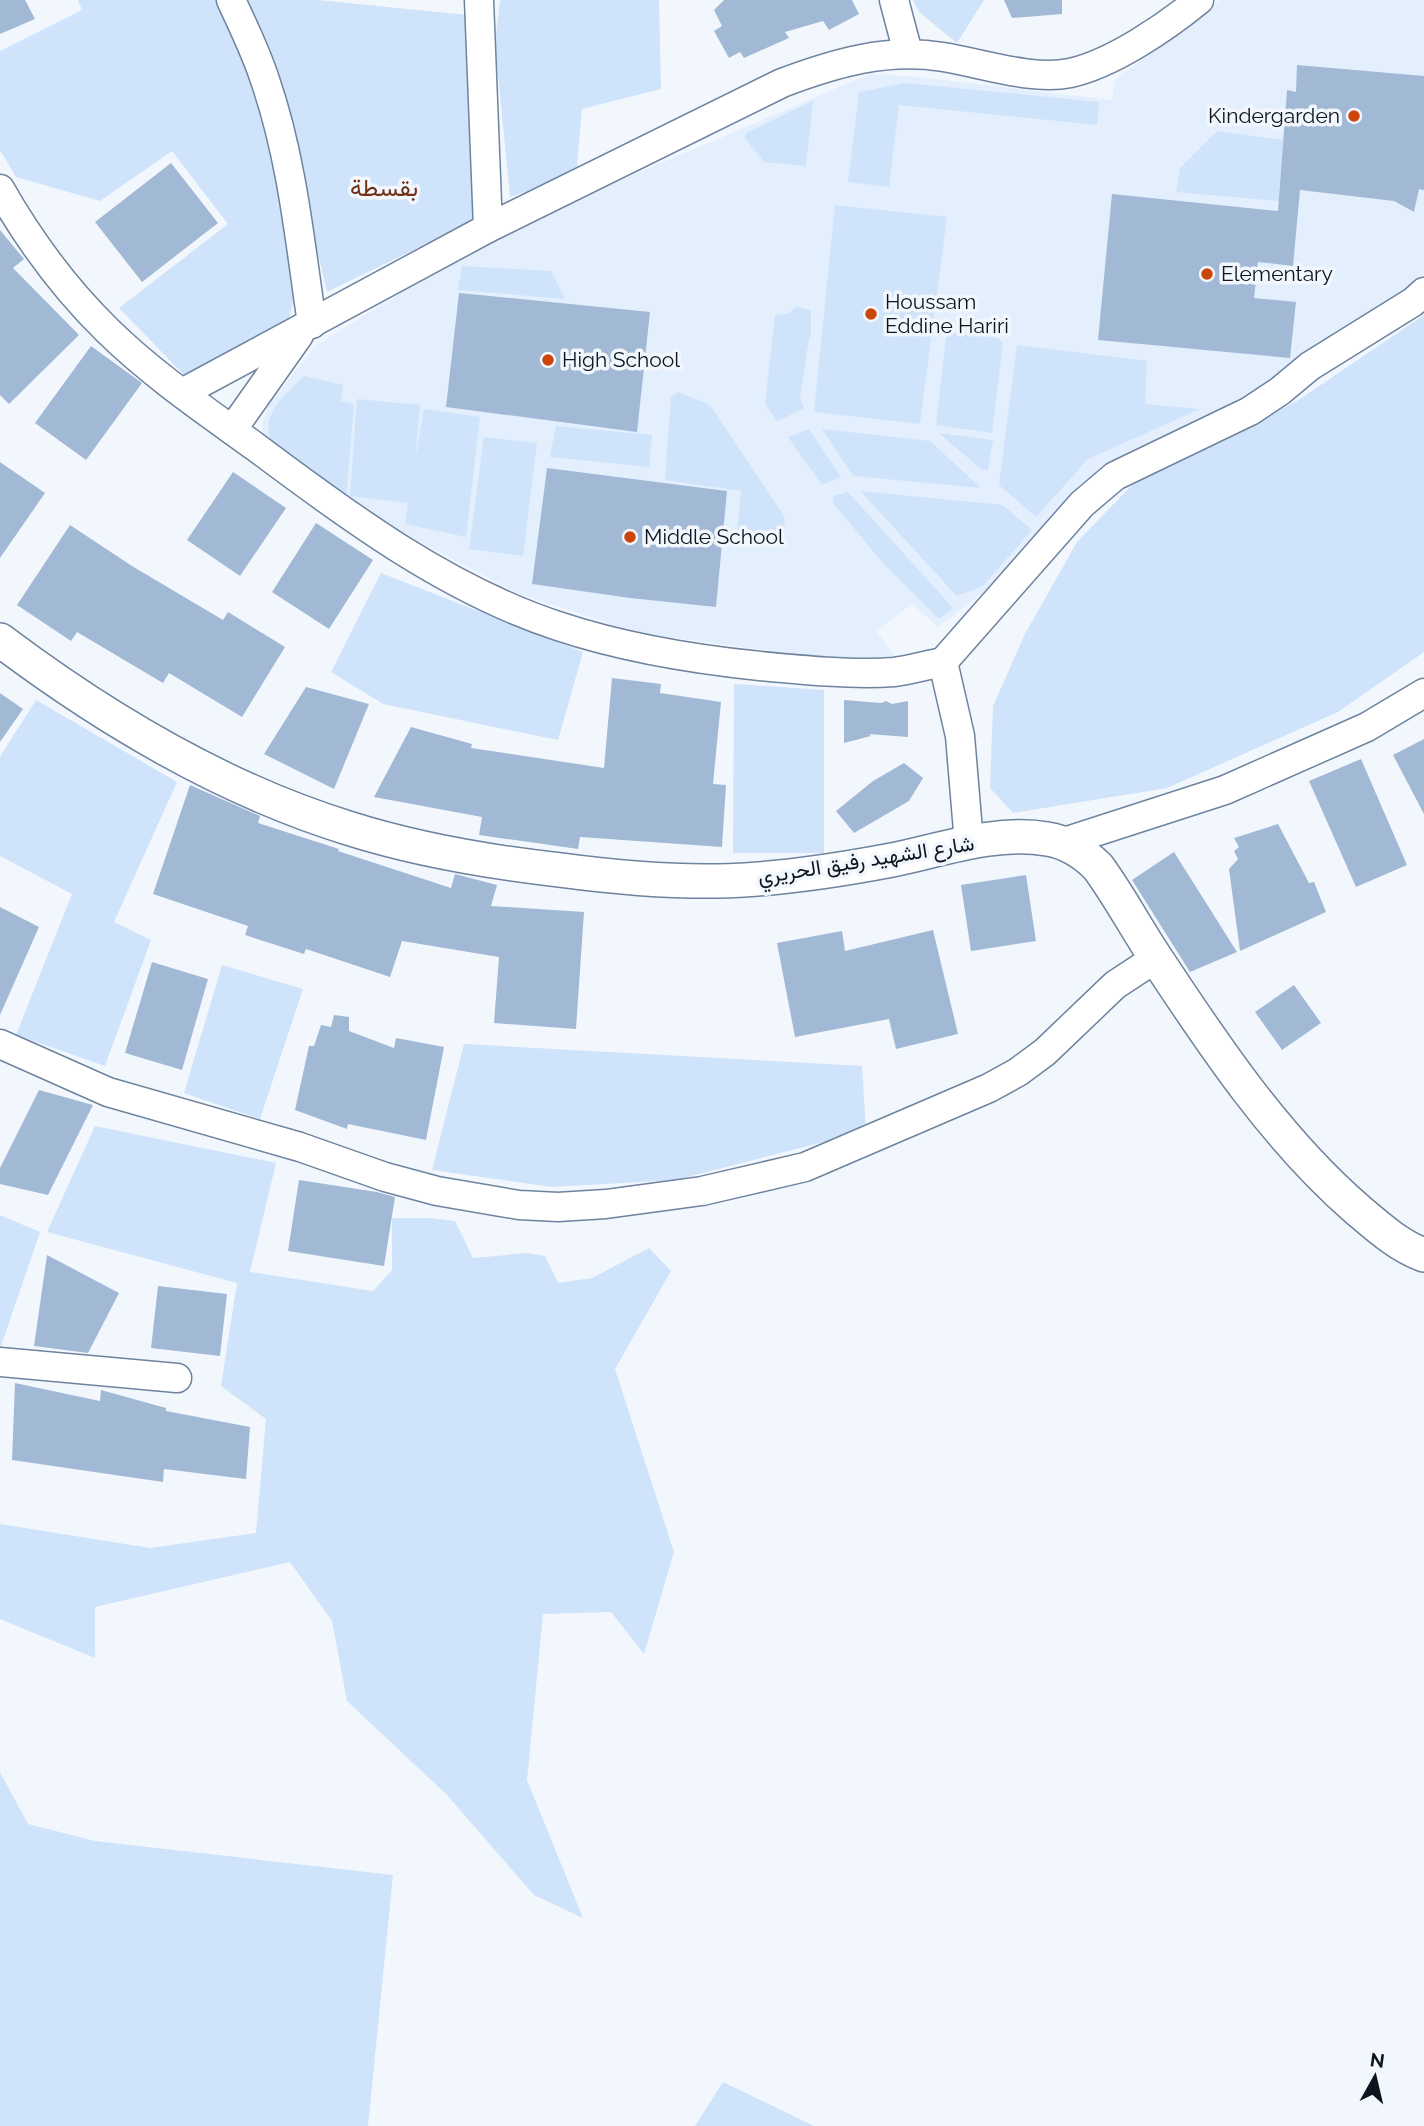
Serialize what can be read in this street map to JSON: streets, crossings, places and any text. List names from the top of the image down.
{
  "streets": {
    "street": ["شارع الشهيد رفيق الحريري"]
  },
  "districts": ["بقسطة"],
  "places": [
    "Kindergarden",
    "Elementary",
    "Houssam Eddine Hariri",
    "High School",
    "Middle School"
  ],
  "north": "top"
}
